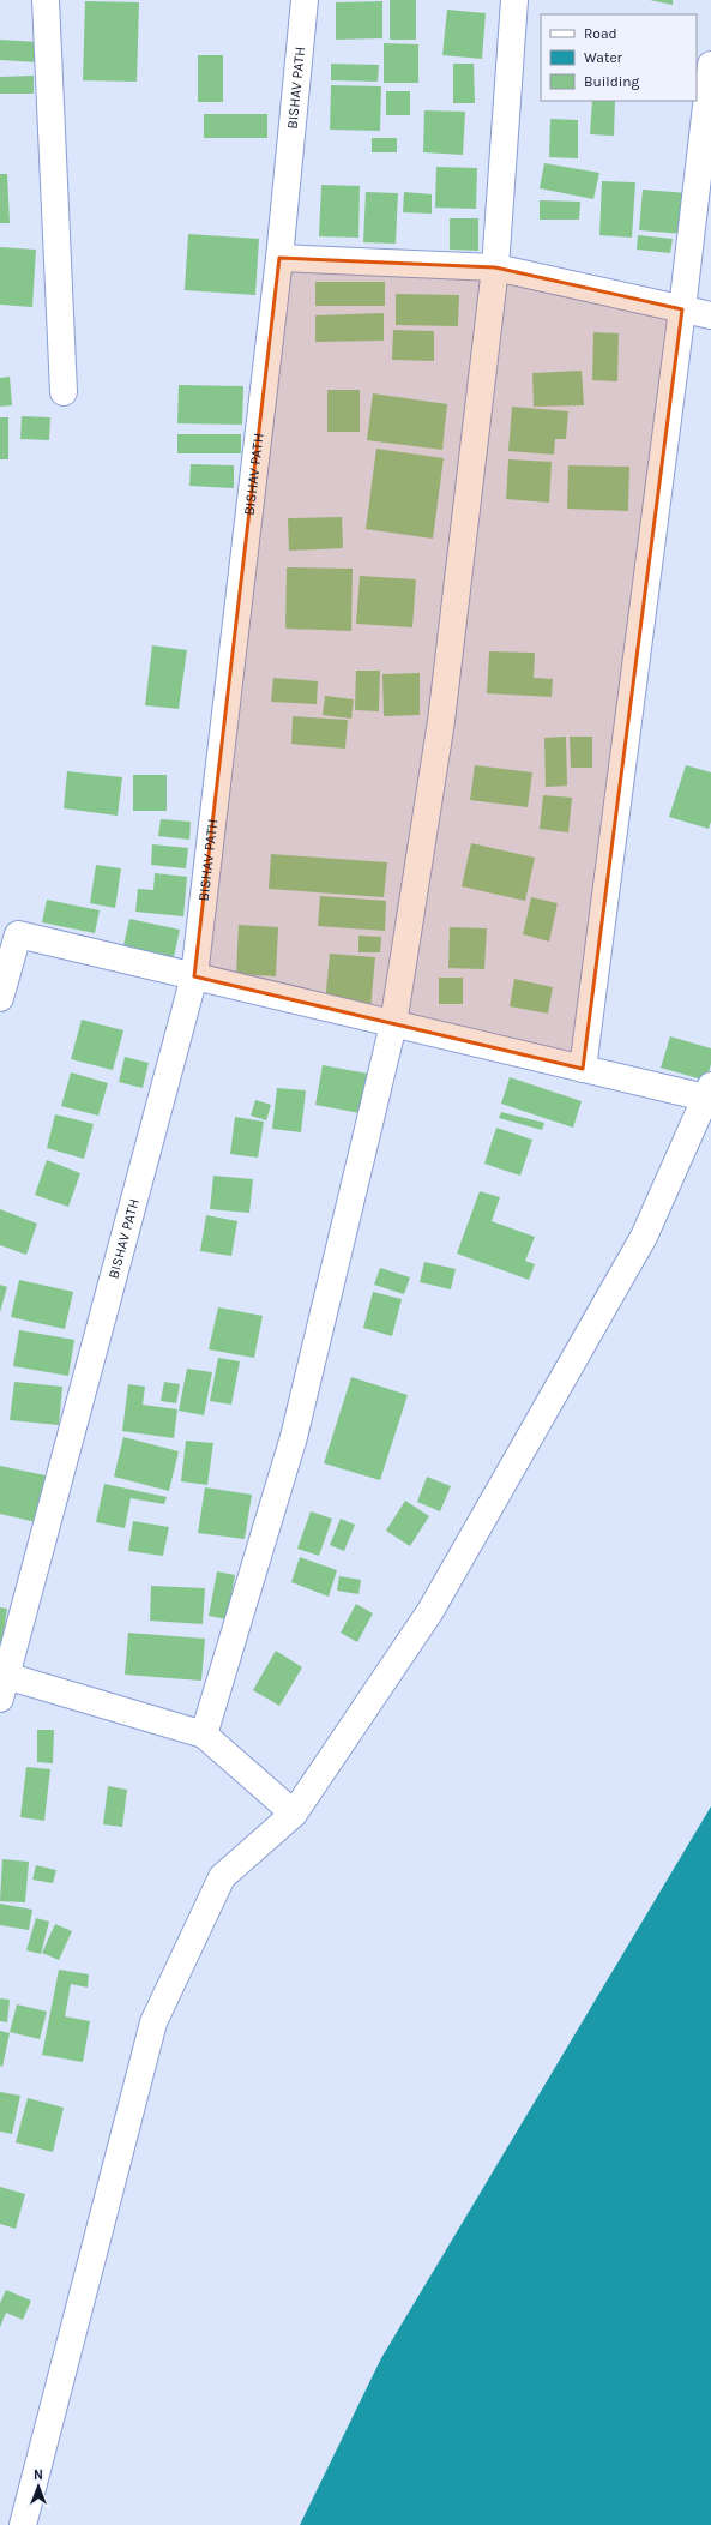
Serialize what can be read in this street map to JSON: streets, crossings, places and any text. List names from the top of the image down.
{
  "streets": {
    "street": ["BISHAV PATH"]
  },
  "legend": ["Road", "Water", "Building"],
  "north": "top"
}
